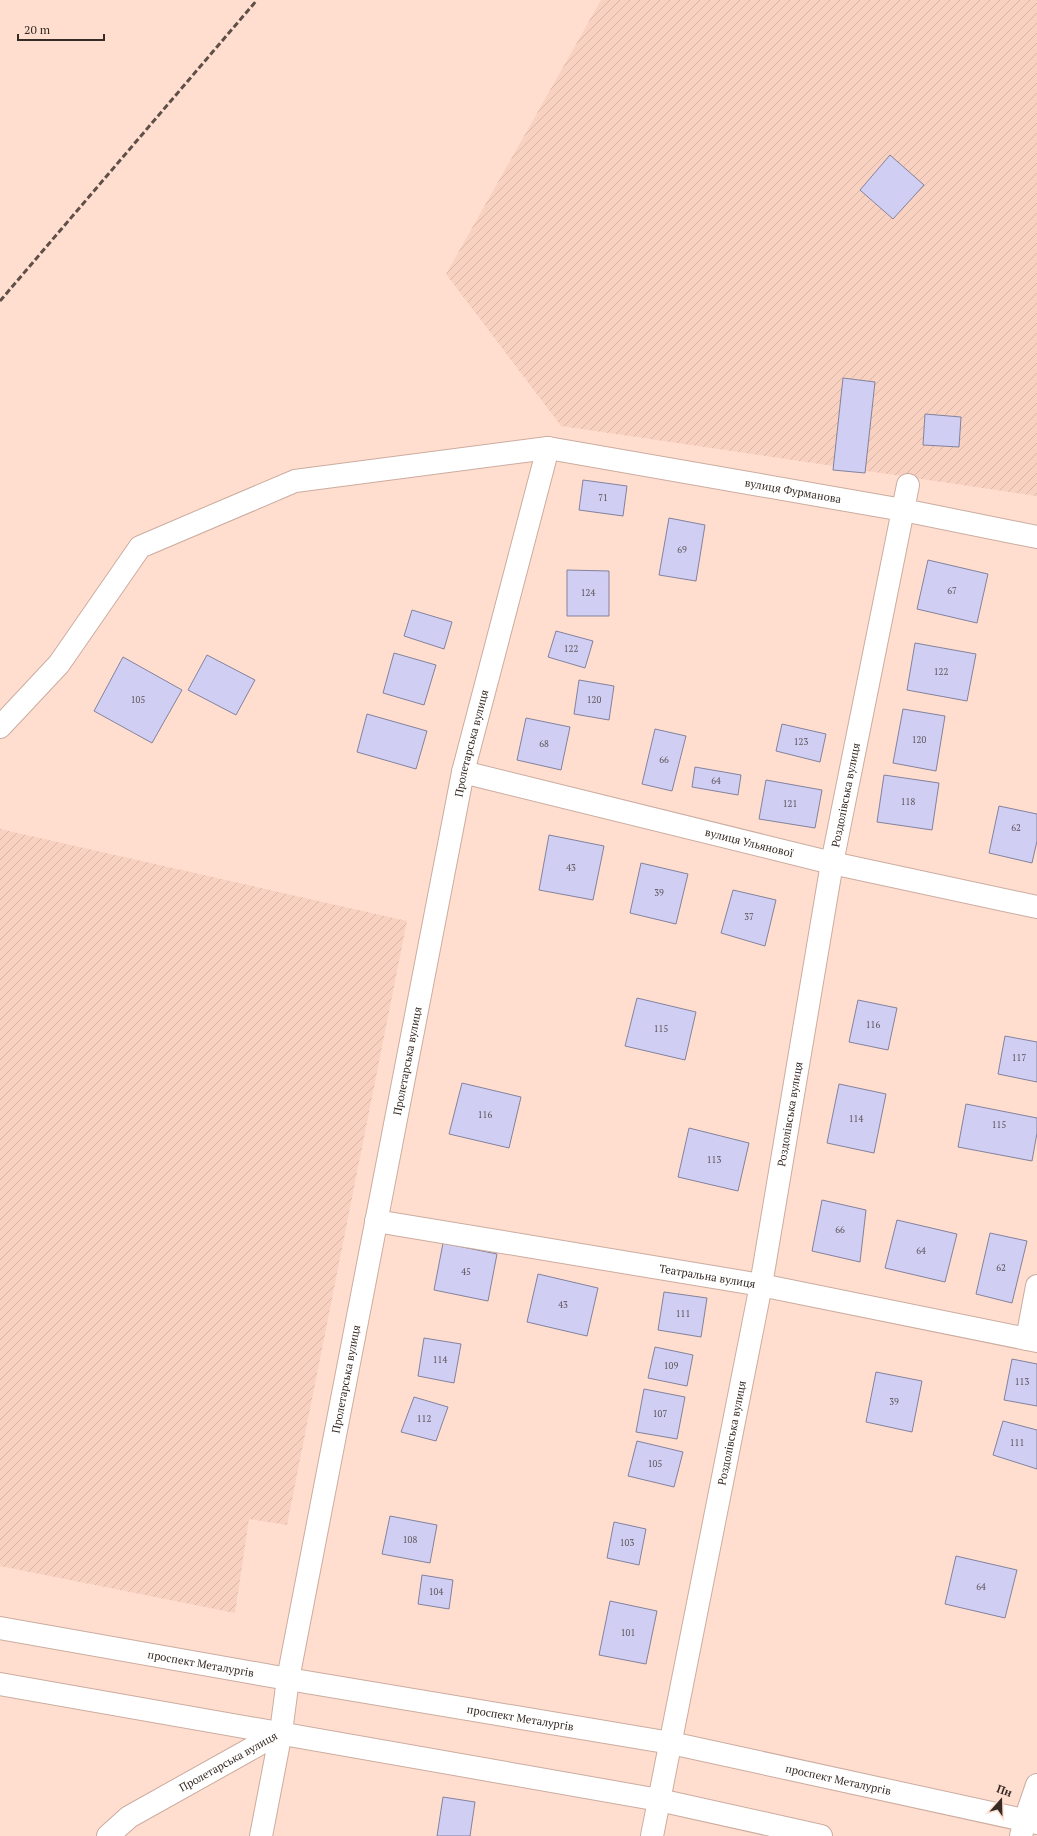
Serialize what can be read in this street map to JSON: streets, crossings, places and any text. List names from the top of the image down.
{
  "streets": {
    "street": [
      "вулиця Фурманова",
      "Пролетарська вулиця",
      "Роздолівська вулиця",
      "вулиця Ульянової",
      "Театральна вулиця",
      "проспект Металургів"
    ]
  },
  "crossings": [
    ["вулиця Фурманова", "Пролетарська вулиця"],
    ["вулиця Фурманова", "Роздолівська вулиця"],
    ["Пролетарська вулиця", "вулиця Ульянової"],
    ["Пролетарська вулиця", "Театральна вулиця"],
    ["Пролетарська вулиця", "проспект Металургів"],
    ["Роздолівська вулиця", "вулиця Ульянової"],
    ["Роздолівська вулиця", "Театральна вулиця"],
    ["Роздолівська вулиця", "проспект Металургів"]
  ],
  "house_numbers": [
    "71",
    "69",
    "67",
    "124",
    "122",
    "122",
    "105",
    "120",
    "120",
    "123",
    "68",
    "66",
    "64",
    "118",
    "121",
    "62",
    "43",
    "39",
    "37",
    "116",
    "115",
    "117",
    "116",
    "114",
    "115",
    "113",
    "66",
    "64",
    "62",
    "45",
    "43",
    "111",
    "114",
    "109",
    "113",
    "39",
    "107",
    "112",
    "111",
    "105",
    "108",
    "103",
    "64",
    "104",
    "101"
  ],
  "scale_bar": "20 m",
  "north": "top"
}
